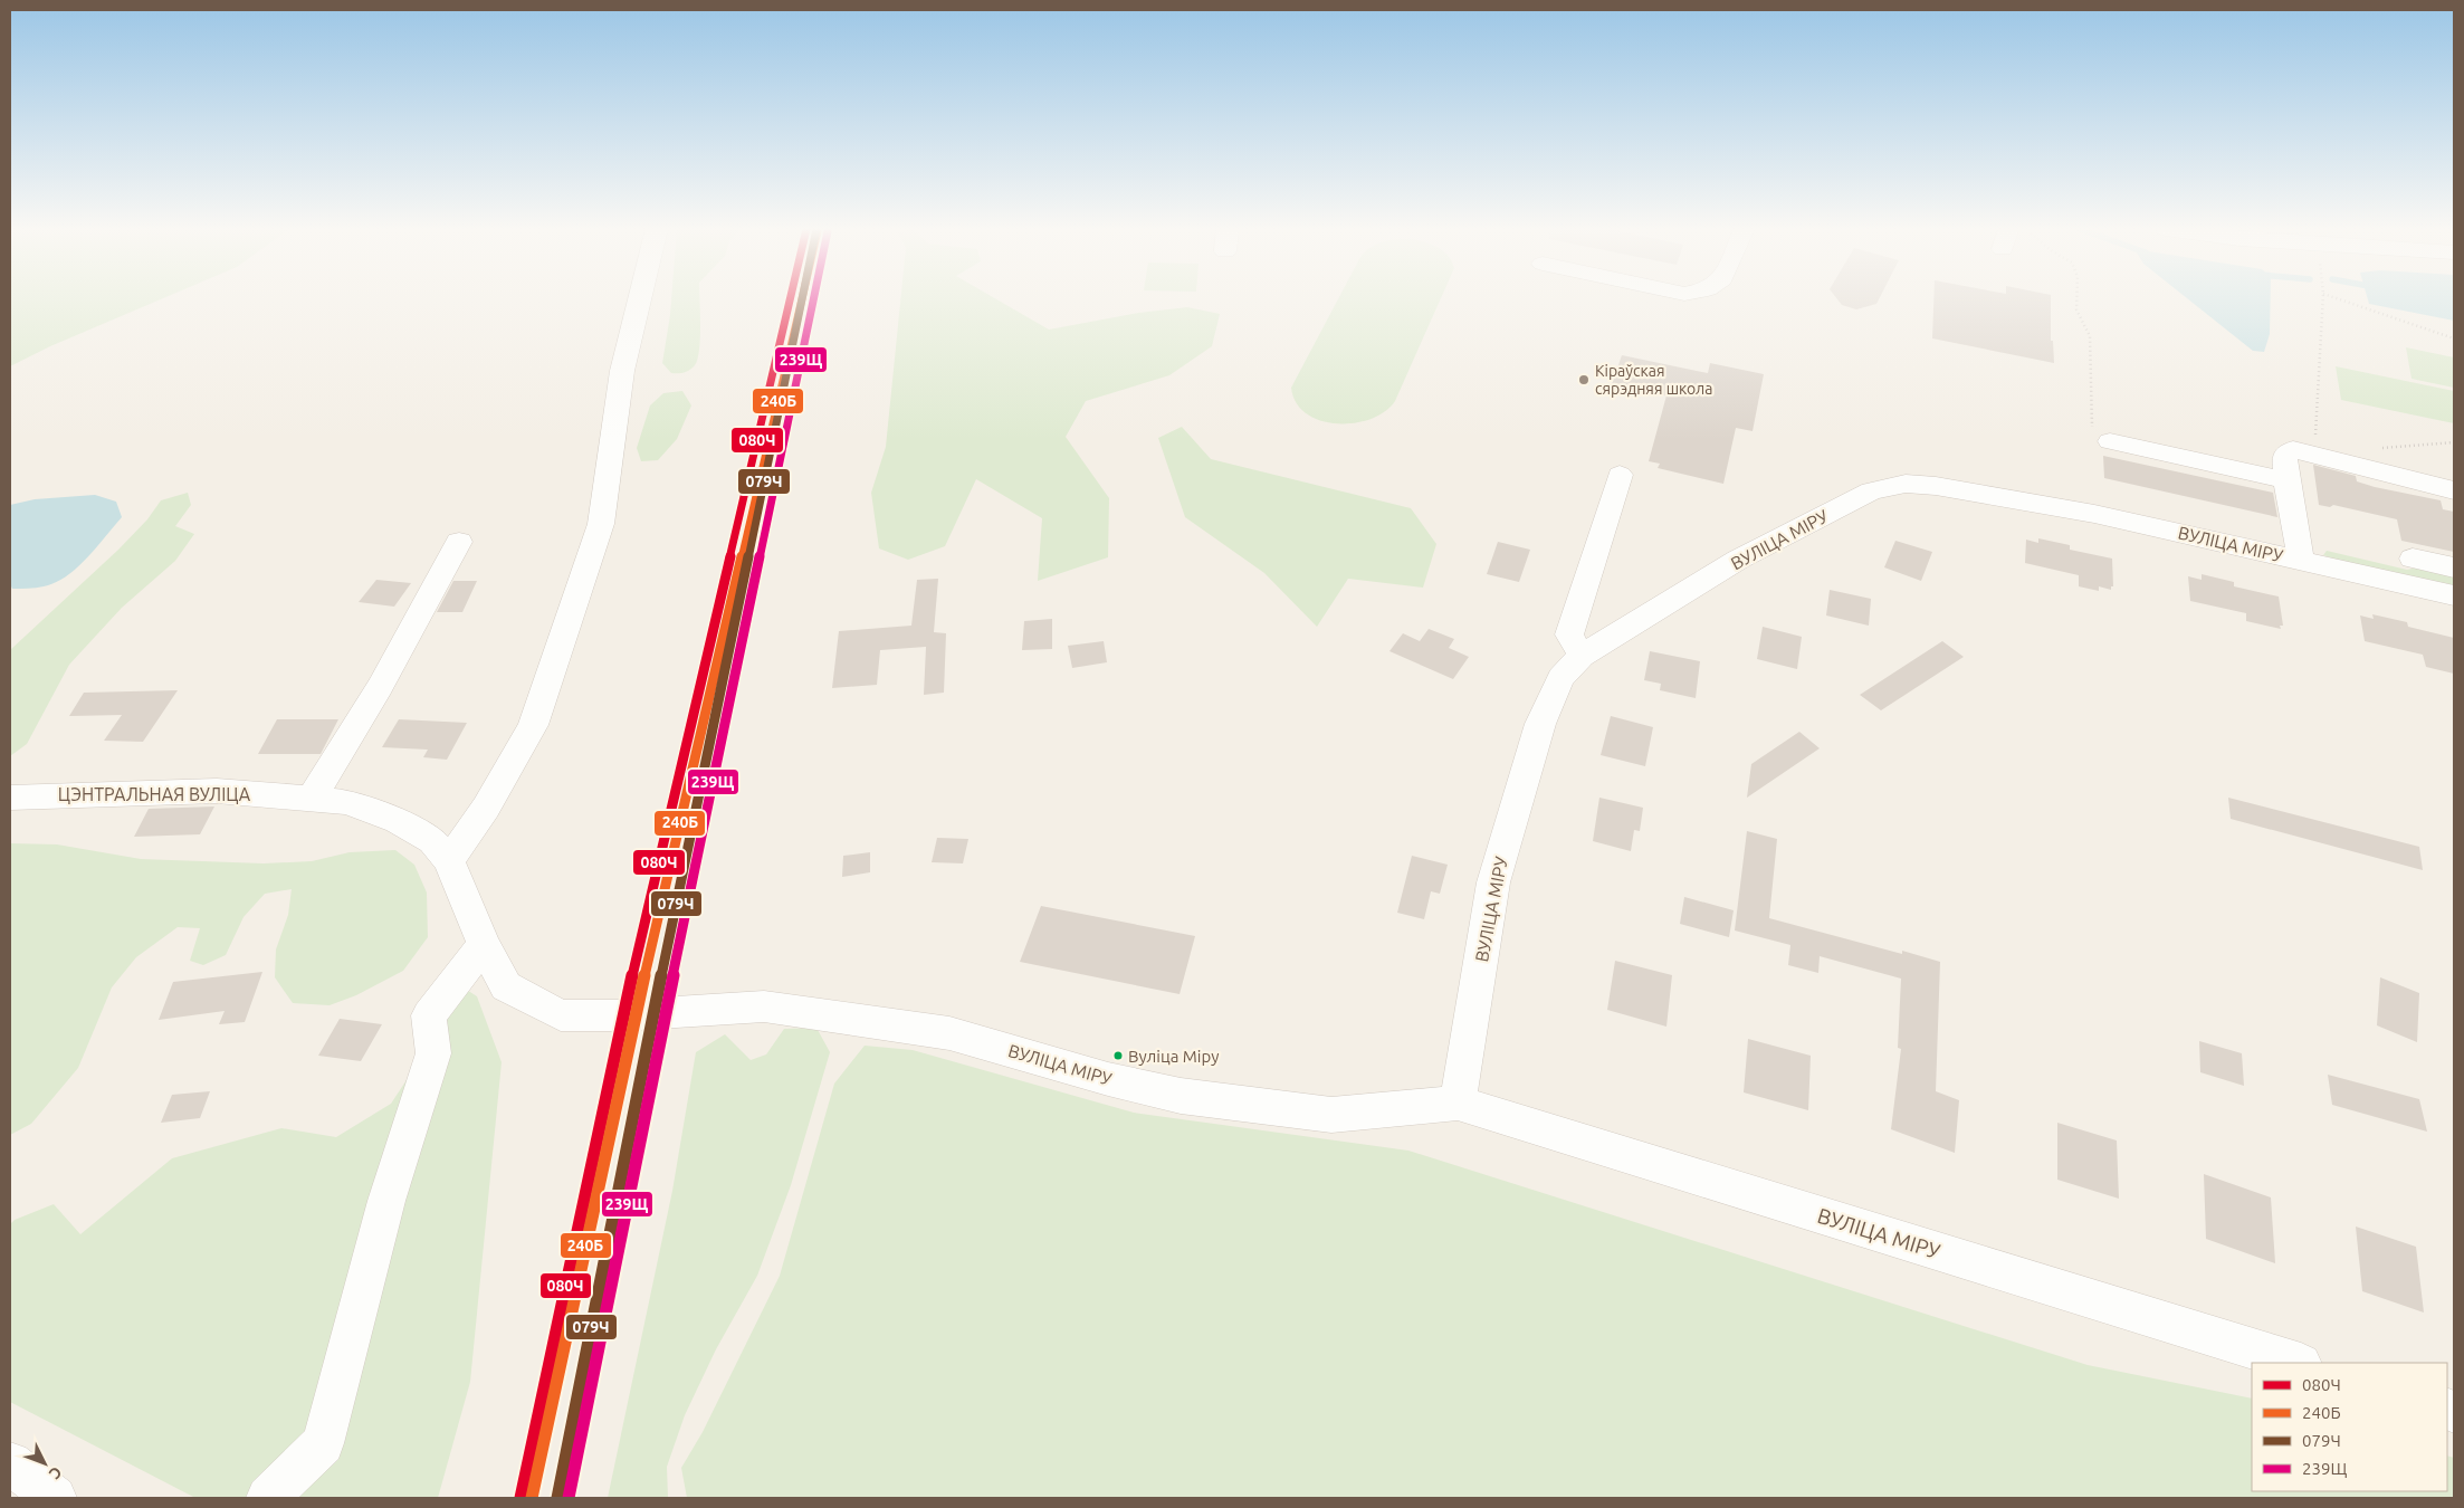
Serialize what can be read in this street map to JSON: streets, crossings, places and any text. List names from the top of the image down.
{
  "streets": {
    "street": ["ВУЛІЦА МІРУ", "ЦЭНТРАЛЬНАЯ ВУЛІЦА"]
  },
  "crossings": [
    ["ВУЛІЦА МІРУ", "ЦЭНТРАЛЬНАЯ ВУЛІЦА"]
  ],
  "places": ["Кіраўская сярэдняя школа", "Вуліца Міру"],
  "lines": [
    "transit line 080Ч",
    "transit line 240Б",
    "transit line 079Ч",
    "transit line 239Щ"
  ],
  "legend": [
    "080Ч",
    "240Б",
    "079Ч",
    "239Щ"
  ],
  "north": "bottom right"
}
